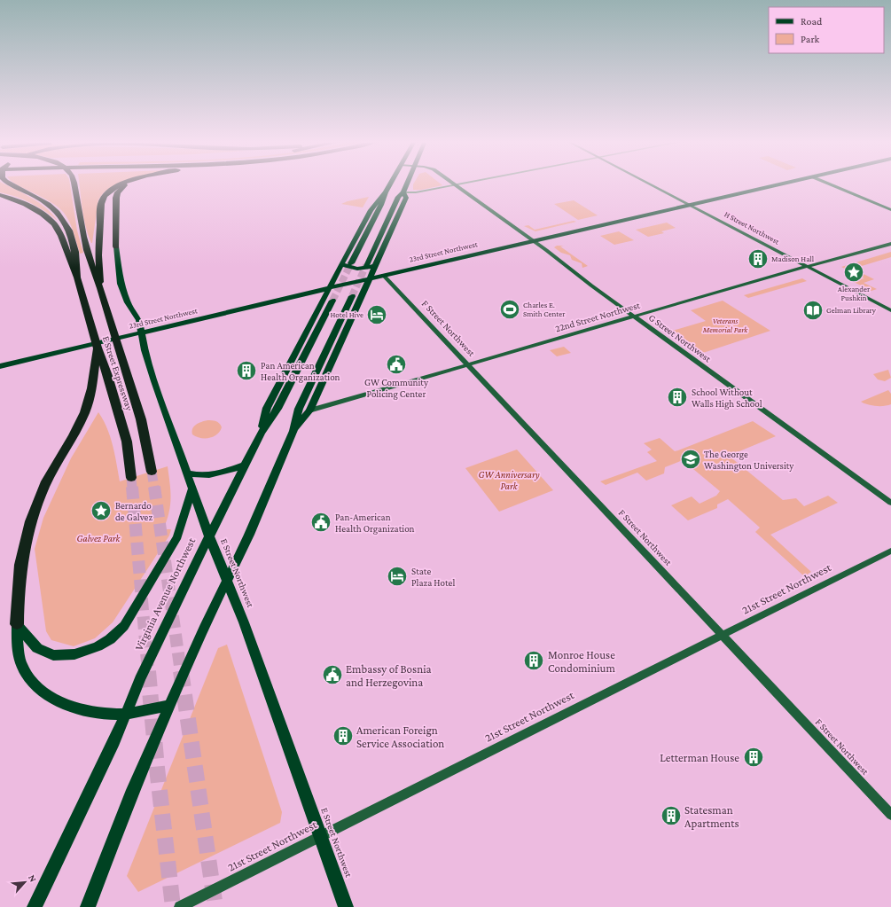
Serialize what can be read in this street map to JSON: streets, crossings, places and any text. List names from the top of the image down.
{
  "streets": {
    "highway": ["E Street Expressway"],
    "main road": ["23rd Street Northwest", "E Street Northwest", "Virginia Avenue Northwest"],
    "street": [
      "H Street Northwest",
      "22nd Street Northwest",
      "F Street Northwest",
      "G Street Northwest",
      "21st Street Northwest"
    ]
  },
  "crossings": [
    ["H Street Northwest", "23rd Street Northwest"],
    ["H Street Northwest", "22nd Street Northwest"],
    ["23rd Street Northwest", "F Street Northwest"],
    ["23rd Street Northwest", "G Street Northwest"],
    ["23rd Street Northwest", "E Street Northwest"],
    ["22nd Street Northwest", "F Street Northwest"],
    ["22nd Street Northwest", "G Street Northwest"],
    ["F Street Northwest", "21st Street Northwest"],
    ["E Street Northwest", "21st Street Northwest"],
    ["E Street Northwest", "Virginia Avenue Northwest"]
  ],
  "parks": ["Veterans Memorial Park", "GW Anniversary Park", "Galvez Park"],
  "places": {
    "building": [
      "Madison Hall",
      "Pan American Health Organization",
      "School Without Walls High School",
      "Monroe House Condominium",
      "American Foreign Service Association",
      "Letterman House",
      "Statesman Apartments"
    ],
    "place": ["Alexander Pushkin", "Bernardo de Galvez"],
    "sports": ["Charles E. Smith Center"],
    "library": ["Gelman Library"],
    "hotel": ["Hotel Hive", "State Plaza Hotel"],
    "public building": ["GW Community Policing Center", "Pan-American Health Organization", "Embassy of Bosnia and Herzegovina"],
    "school or university": ["The George Washington University"]
  },
  "legend": ["Road", "Park"],
  "north": "top right"
}
